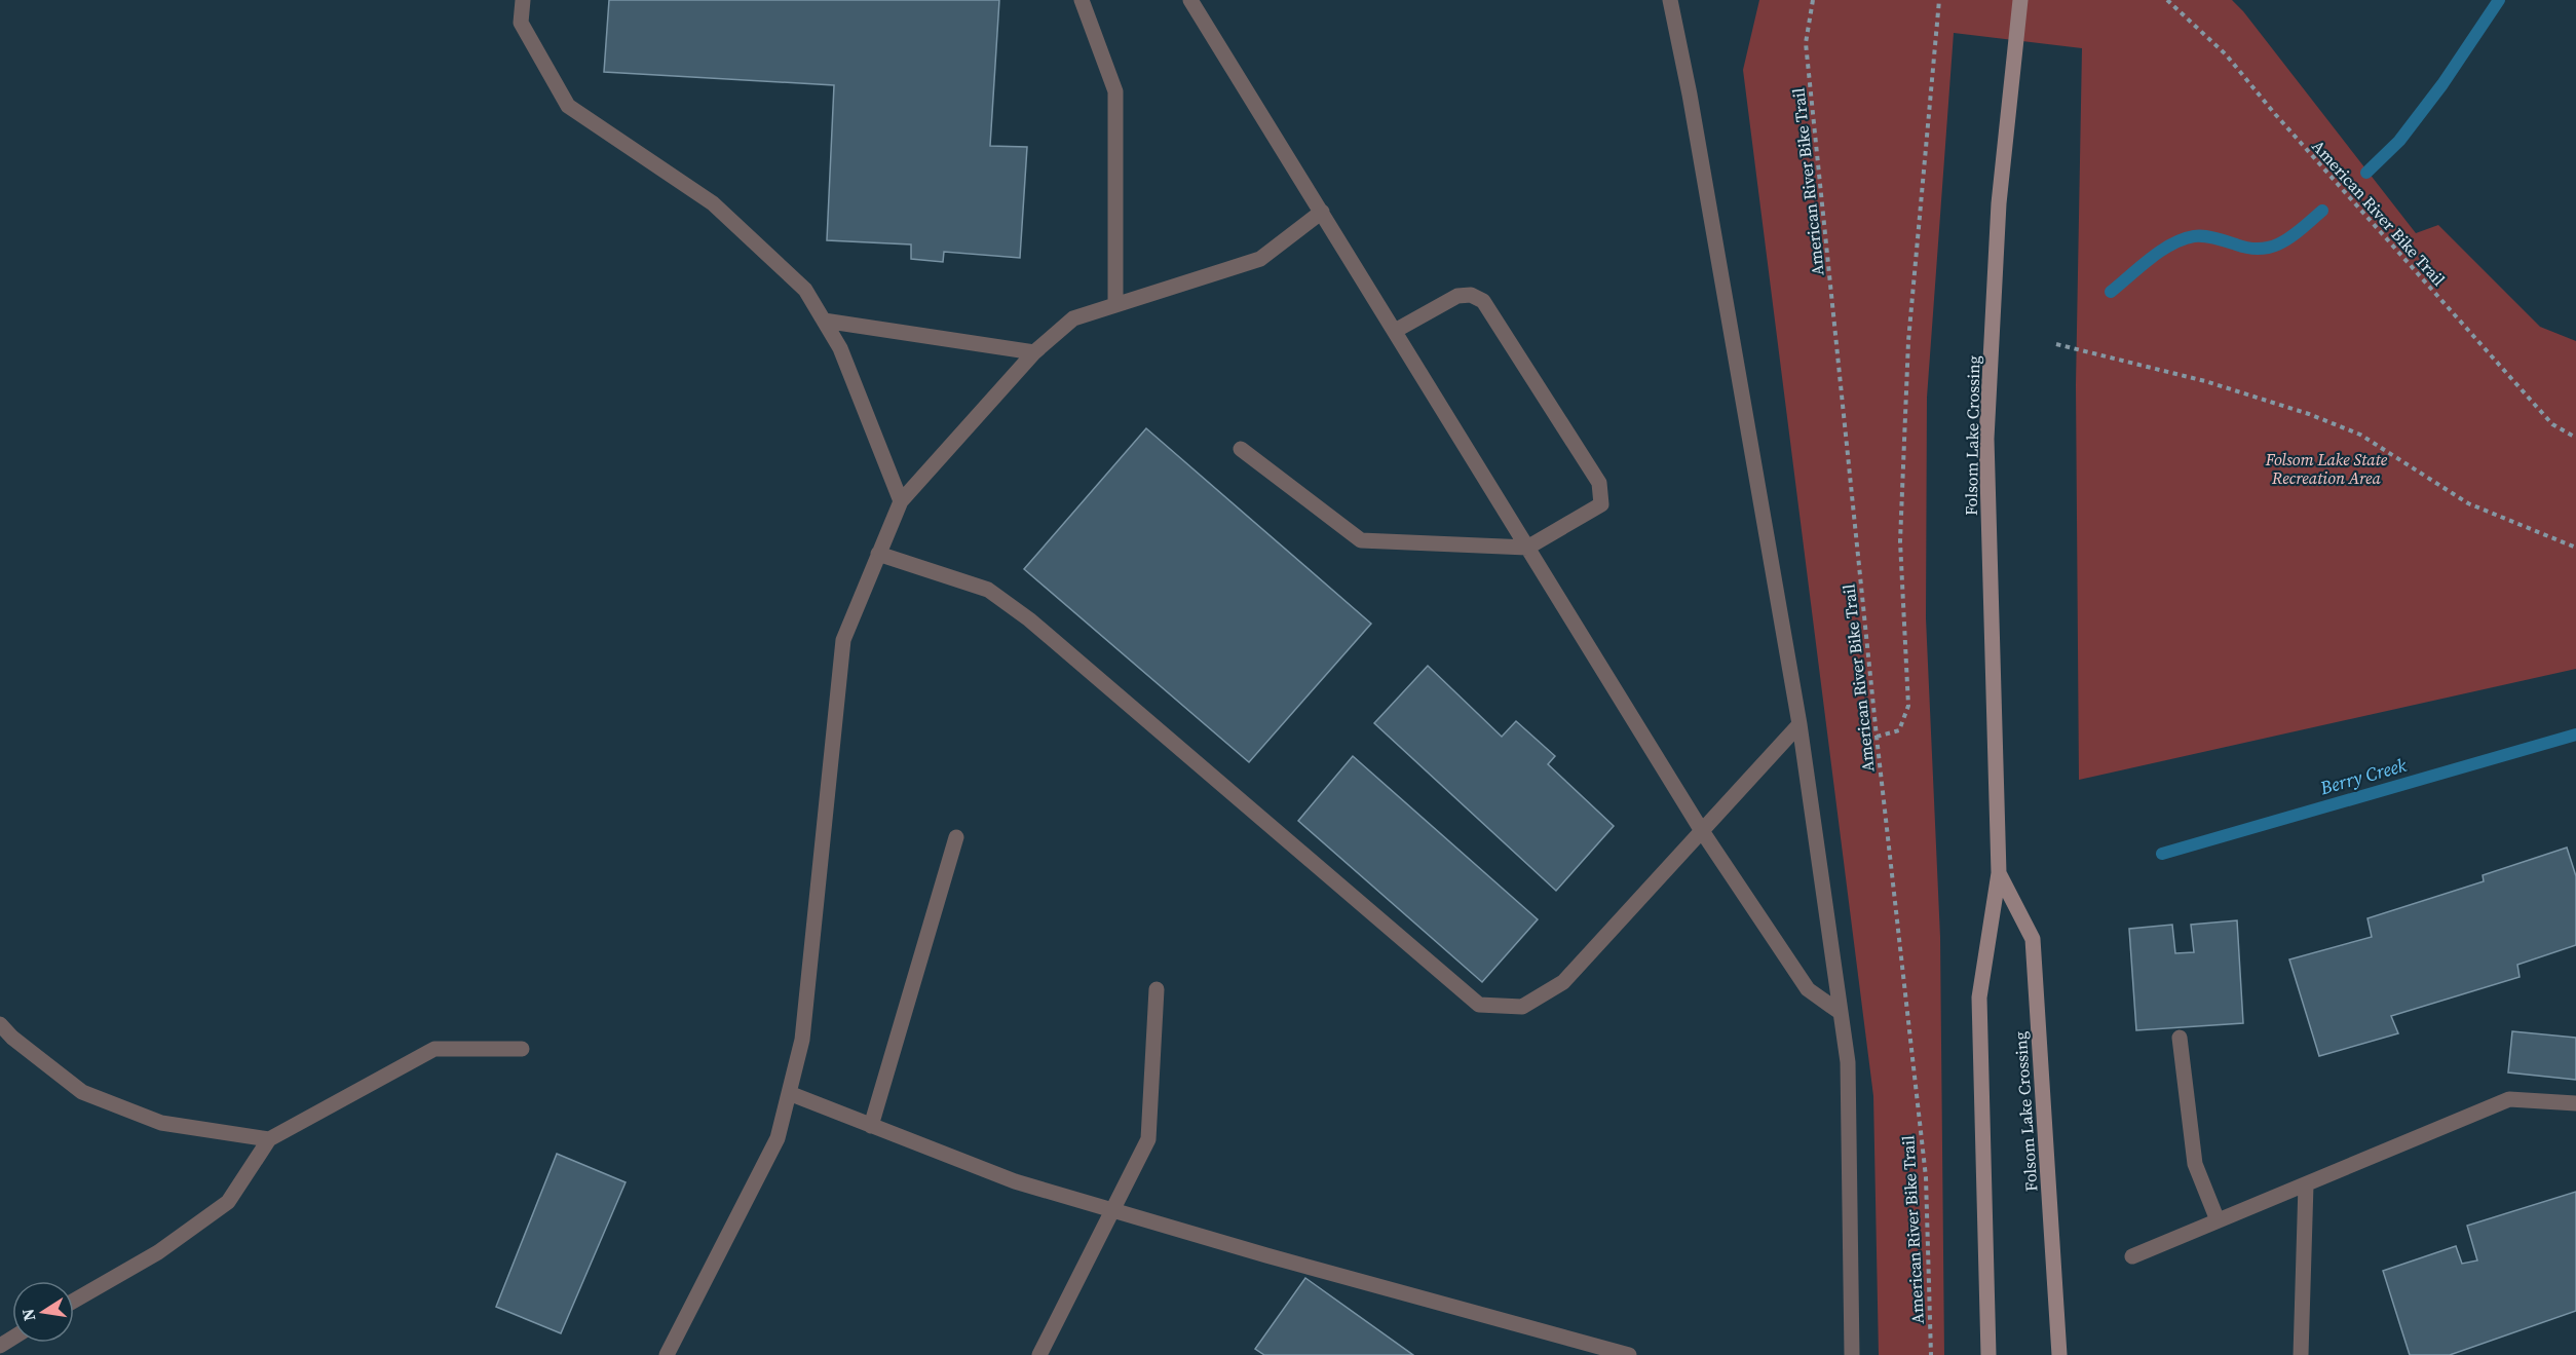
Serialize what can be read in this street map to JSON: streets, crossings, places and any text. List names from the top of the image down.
{
  "streets": {
    "main road": ["Folsom Lake Crossing"],
    "path": ["American River Bike Trail"]
  },
  "water": ["Berry Creek"],
  "parks": ["Folsom Lake State Recreation Area"],
  "north": "left"
}
